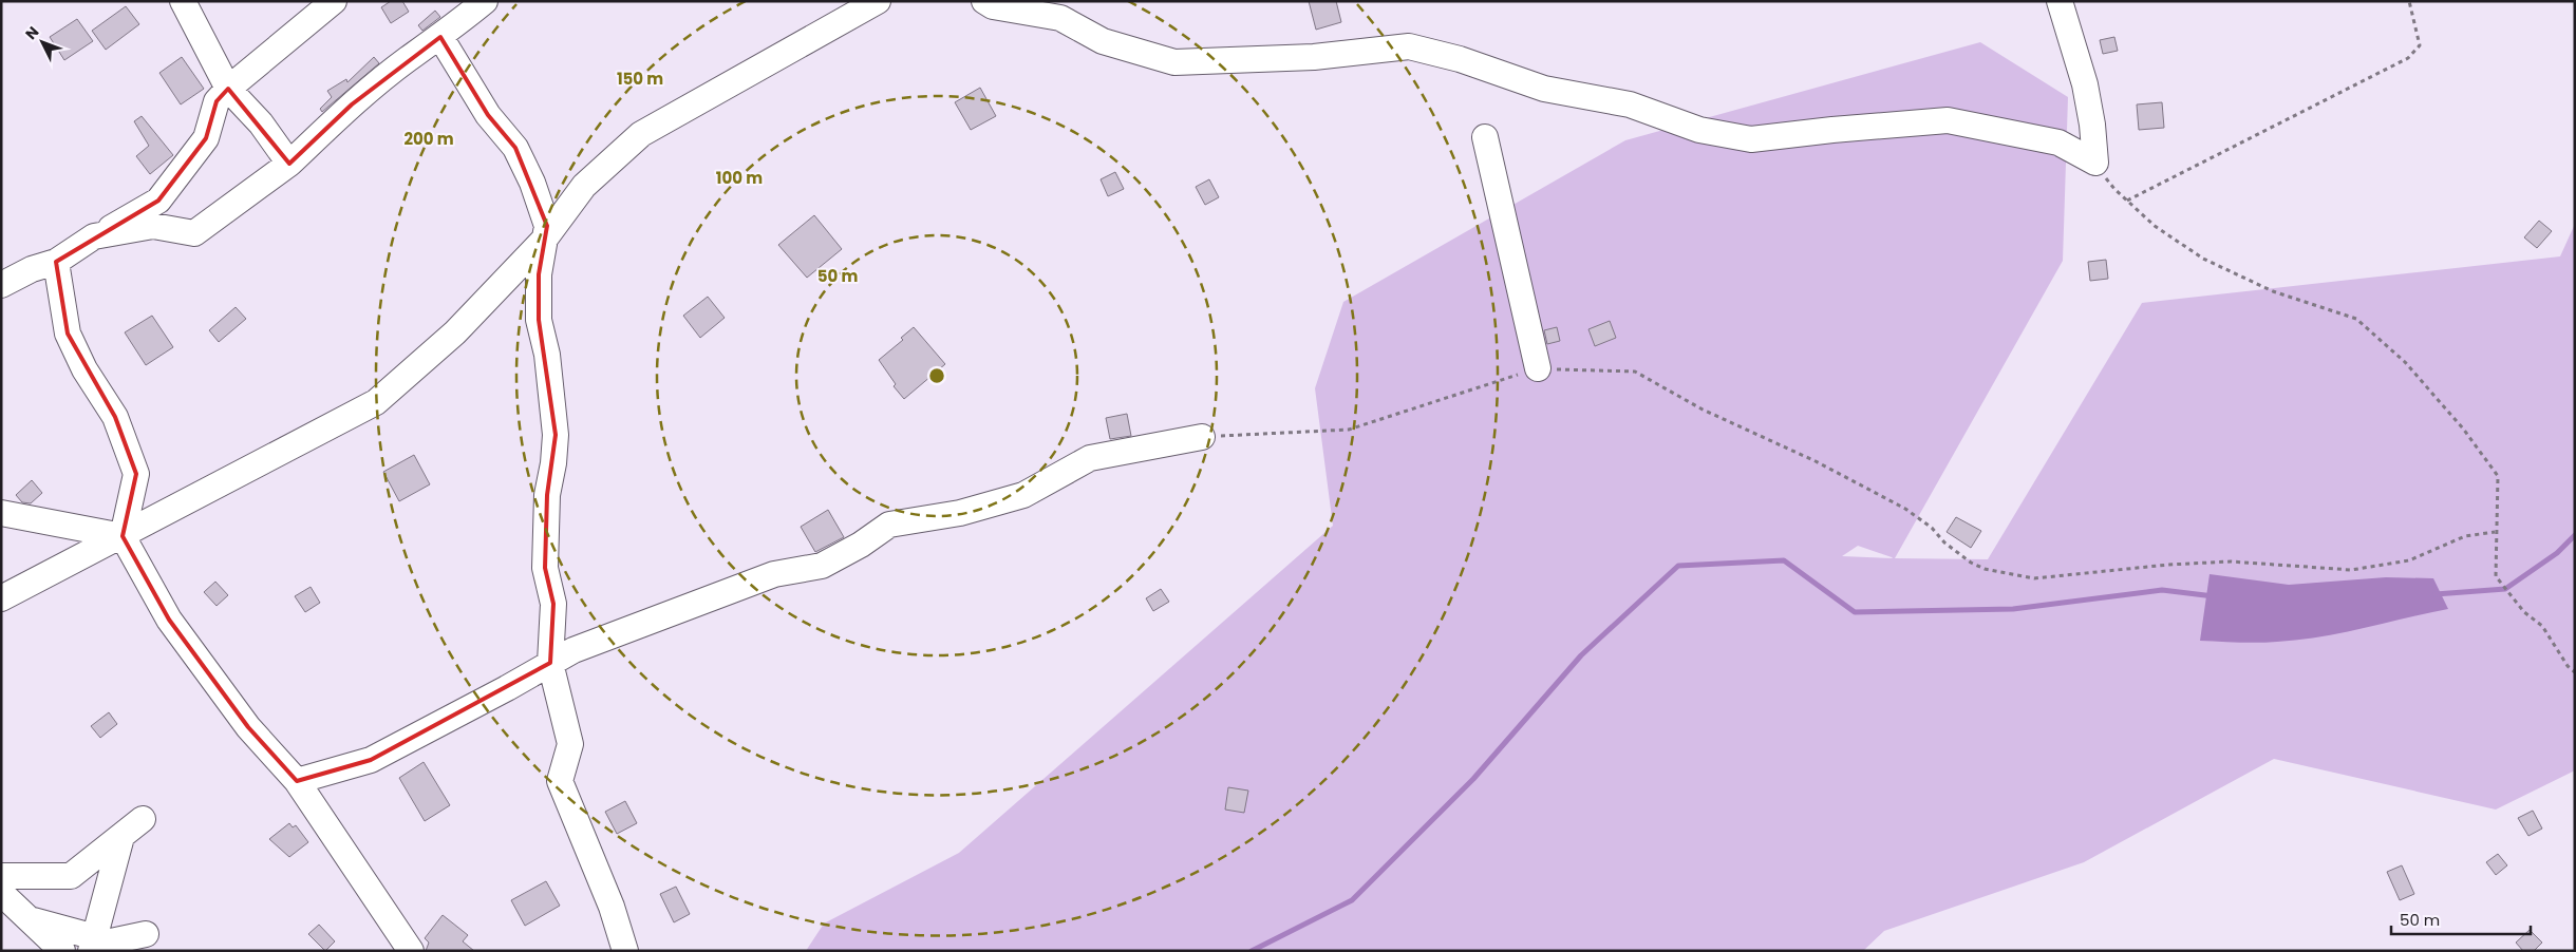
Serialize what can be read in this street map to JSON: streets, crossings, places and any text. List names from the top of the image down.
{
  "scale_bar": "50 m",
  "north": "top left",
  "rings": [
    "150 m",
    "200 m",
    "100 m",
    "50 m"
  ]
}
